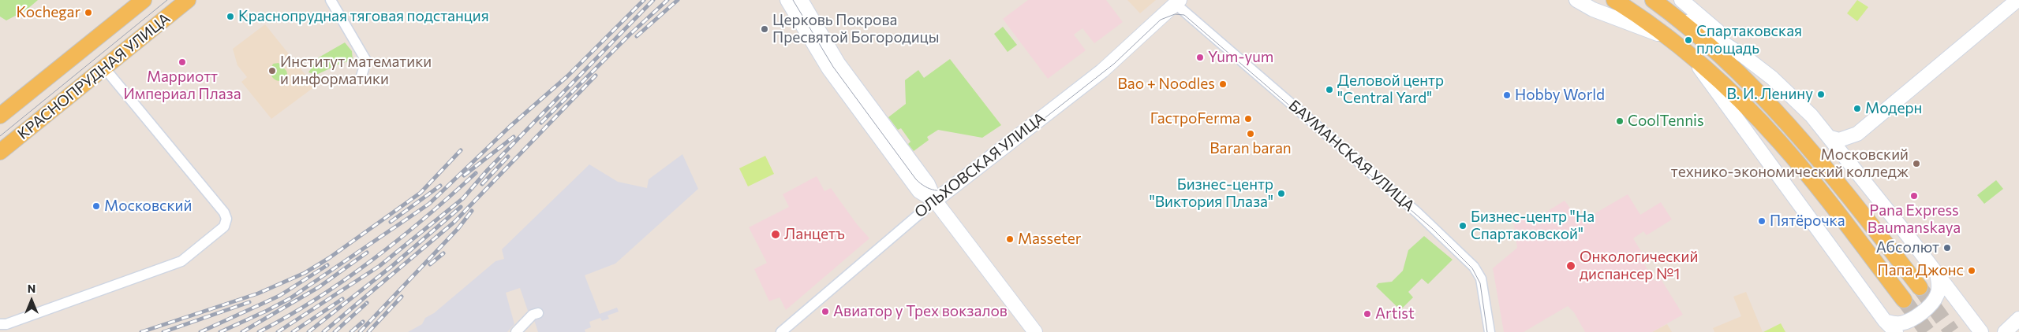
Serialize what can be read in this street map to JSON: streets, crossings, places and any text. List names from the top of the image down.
{
  "streets": {
    "main road": ["КРАСНОПРУДНАЯ УЛИЦА"],
    "street": ["БАУМАНСКАЯ УЛИЦА", "ОЛЬХОВСКАЯ УЛИЦА"]
  },
  "crossings": [
    ["БАУМАНСКАЯ УЛИЦА", "ОЛЬХОВСКАЯ УЛИЦА"]
  ],
  "places": [
    "Kochegar",
    "Краснопрудная тяговая подстанция",
    "Церковь Покрова Пресвятой Богородицы",
    "Спартаковская площадь",
    "Yum-yum",
    "Марриотт Империал Плаза",
    "Институт математики и информатики",
    "Bao + Noodles",
    "Деловой центр \"Central Yard\"",
    "В. И. Ленину",
    "Hobby World",
    "Модерн",
    "ГастроFerma",
    "CoolTennis",
    "Baran baran",
    "Московский технико-экономический колледж",
    "Бизнес-центр \"Виктория Плаза\"",
    "Pana Express Baumanskaya",
    "Московский",
    "Пятёрочка",
    "Бизнес-центр \"На Спартаковской\"",
    "Ланцетъ",
    "Masseter",
    "Абсолют",
    "Онкологический диспансер №1",
    "Папа Джонс",
    "Авиатор у Трех вокзалов",
    "Artist"
  ],
  "north": "top"
}
